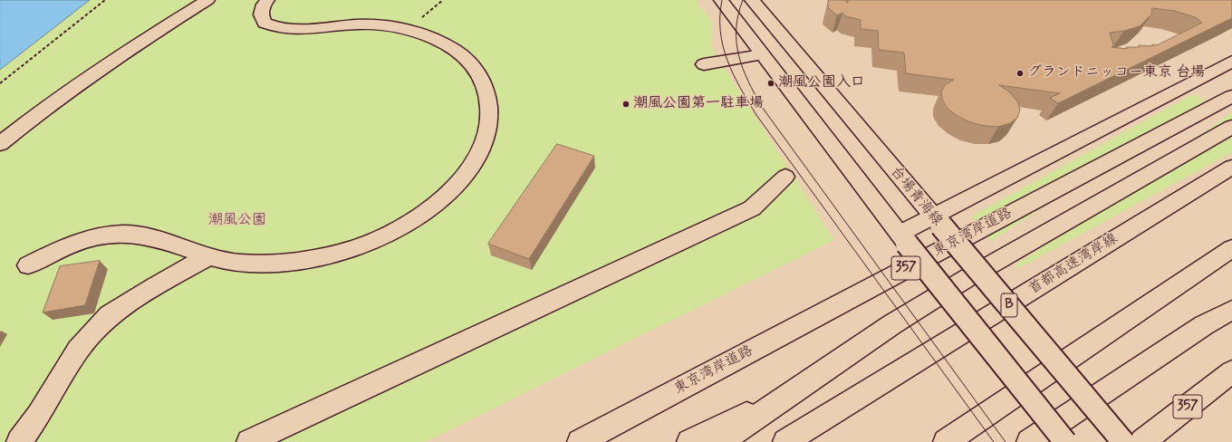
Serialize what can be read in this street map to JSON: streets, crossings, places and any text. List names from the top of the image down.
{
  "streets": {
    "main road": [
      "台場青海線",
      "東京湾岸道路",
      "首都高速湾岸線",
      "357",
      "B"
    ]
  },
  "parks": ["潮風公園"],
  "places": ["グランドニッコー東京 台場", "潮風公園入口", "潮風公園第一駐車場"]
}
